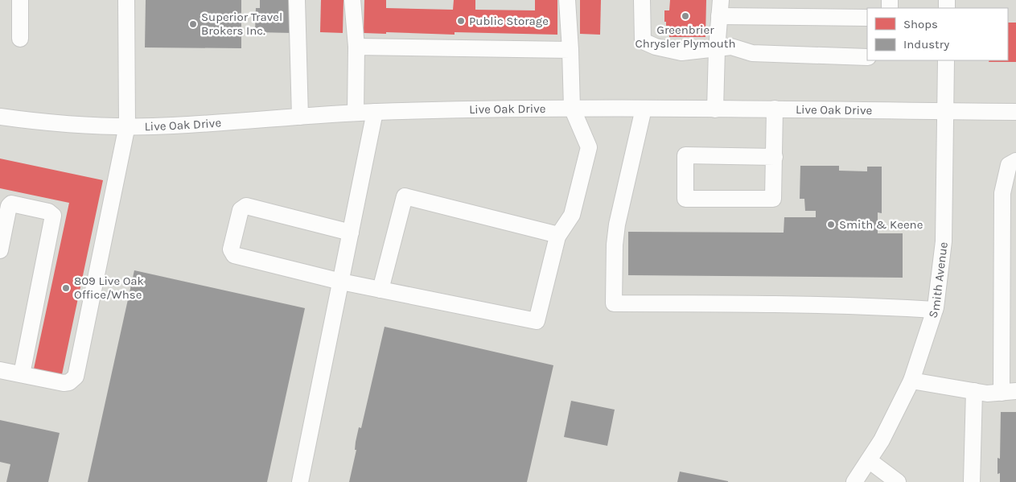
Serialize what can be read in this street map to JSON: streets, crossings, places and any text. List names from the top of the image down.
{
  "streets": {
    "street": ["Live Oak Drive", "Smith Avenue"]
  },
  "crossings": [
    ["Live Oak Drive", "Smith Avenue"]
  ],
  "places": [
    "Greenbrier Chrysler Plymouth",
    "Public Storage",
    "Superior Travel Brokers Inc.",
    "Smith & Keene",
    "809 Live Oak Office/Whse"
  ],
  "legend": ["Shops", "Industry"]
}
